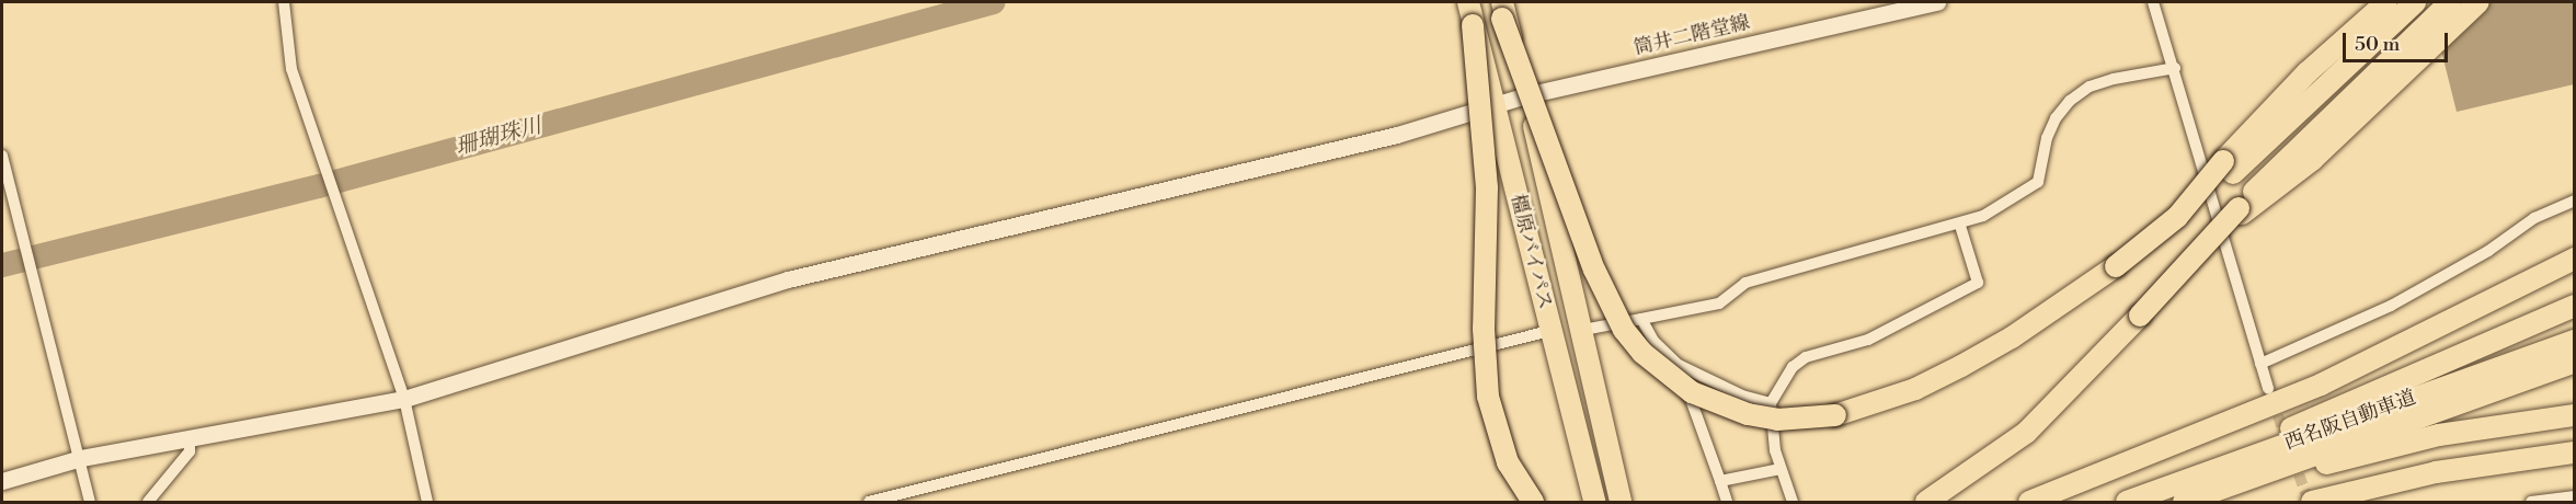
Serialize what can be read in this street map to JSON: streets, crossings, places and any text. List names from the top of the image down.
{
  "streets": {
    "highway": ["橿原バイパス", "西名阪自動車道"],
    "street": ["筒井二階堂線"]
  },
  "crossings": [
    ["筒井二階堂線", "橿原バイパス"]
  ],
  "water": ["珊瑚珠川"],
  "scale_bar": "50 m"
}
